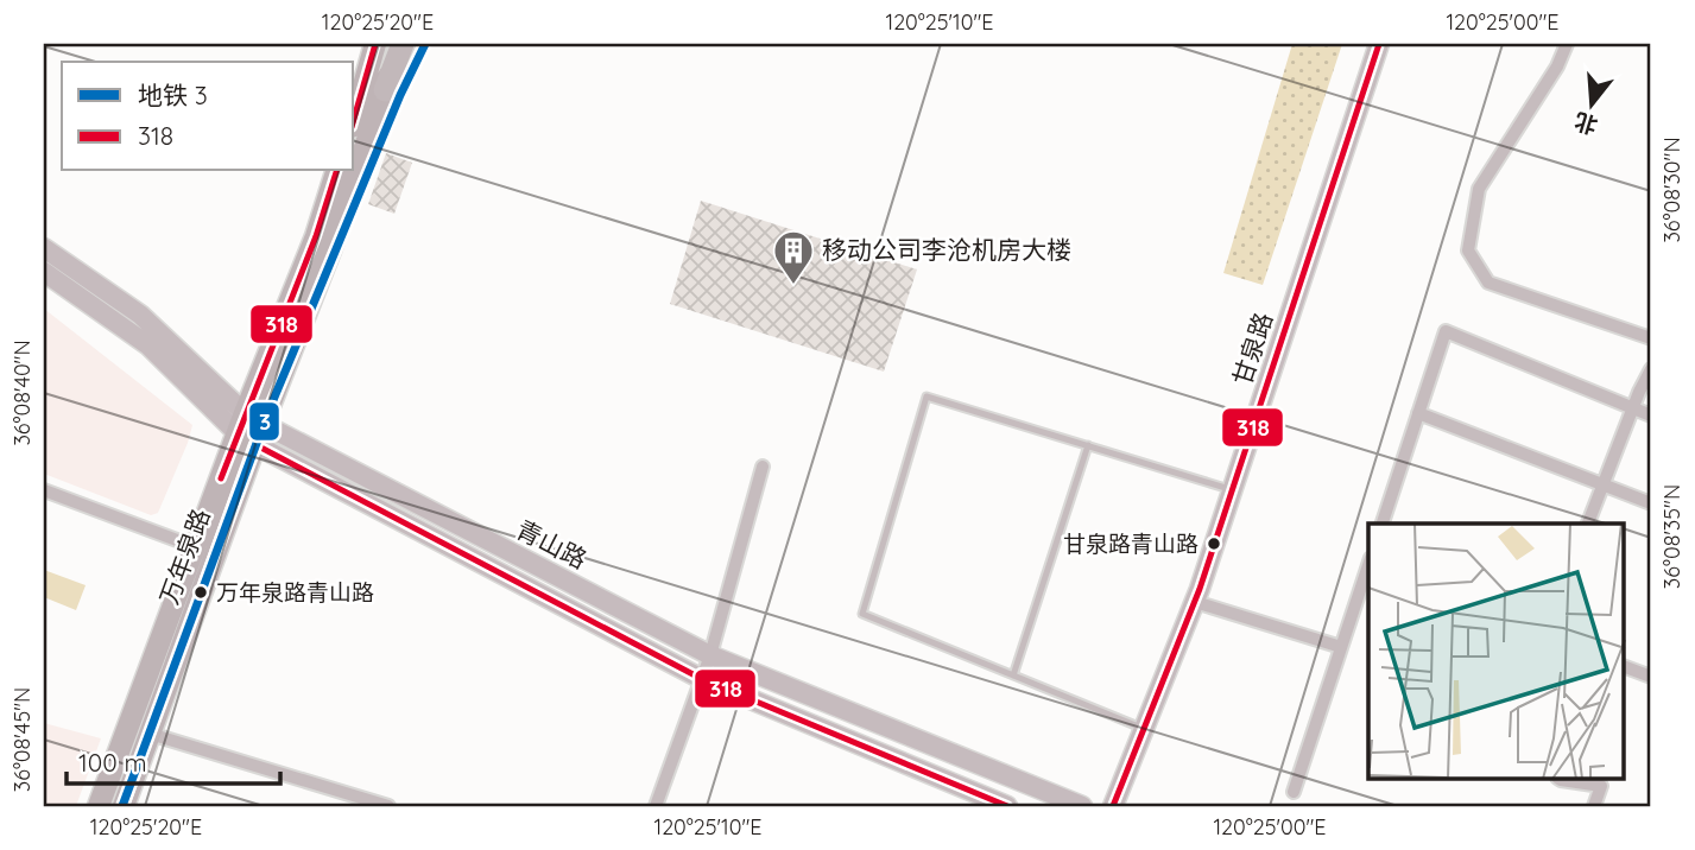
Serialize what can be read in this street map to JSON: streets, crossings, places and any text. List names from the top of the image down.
{
  "streets": {
    "main road": ["甘泉路", "青山路", "万年泉路"]
  },
  "crossings": [
    ["青山路", "万年泉路"]
  ],
  "places": {
    "building": ["移动公司李沧机房大楼"],
    "other": ["甘泉路青山路", "万年泉路青山路"]
  },
  "lines": ["metro line 3", "transit line 318"],
  "legend": ["地铁 3", "318"],
  "scale_bar": "100 m",
  "north": "bottom",
  "coordinates": [
    "120°25'20\"E",
    "120°25'10\"E",
    "120°25'00\"E",
    "36°08'30\"N",
    "36°08'40\"N",
    "36°08'35\"N",
    "36°08'45\"N"
  ]
}
